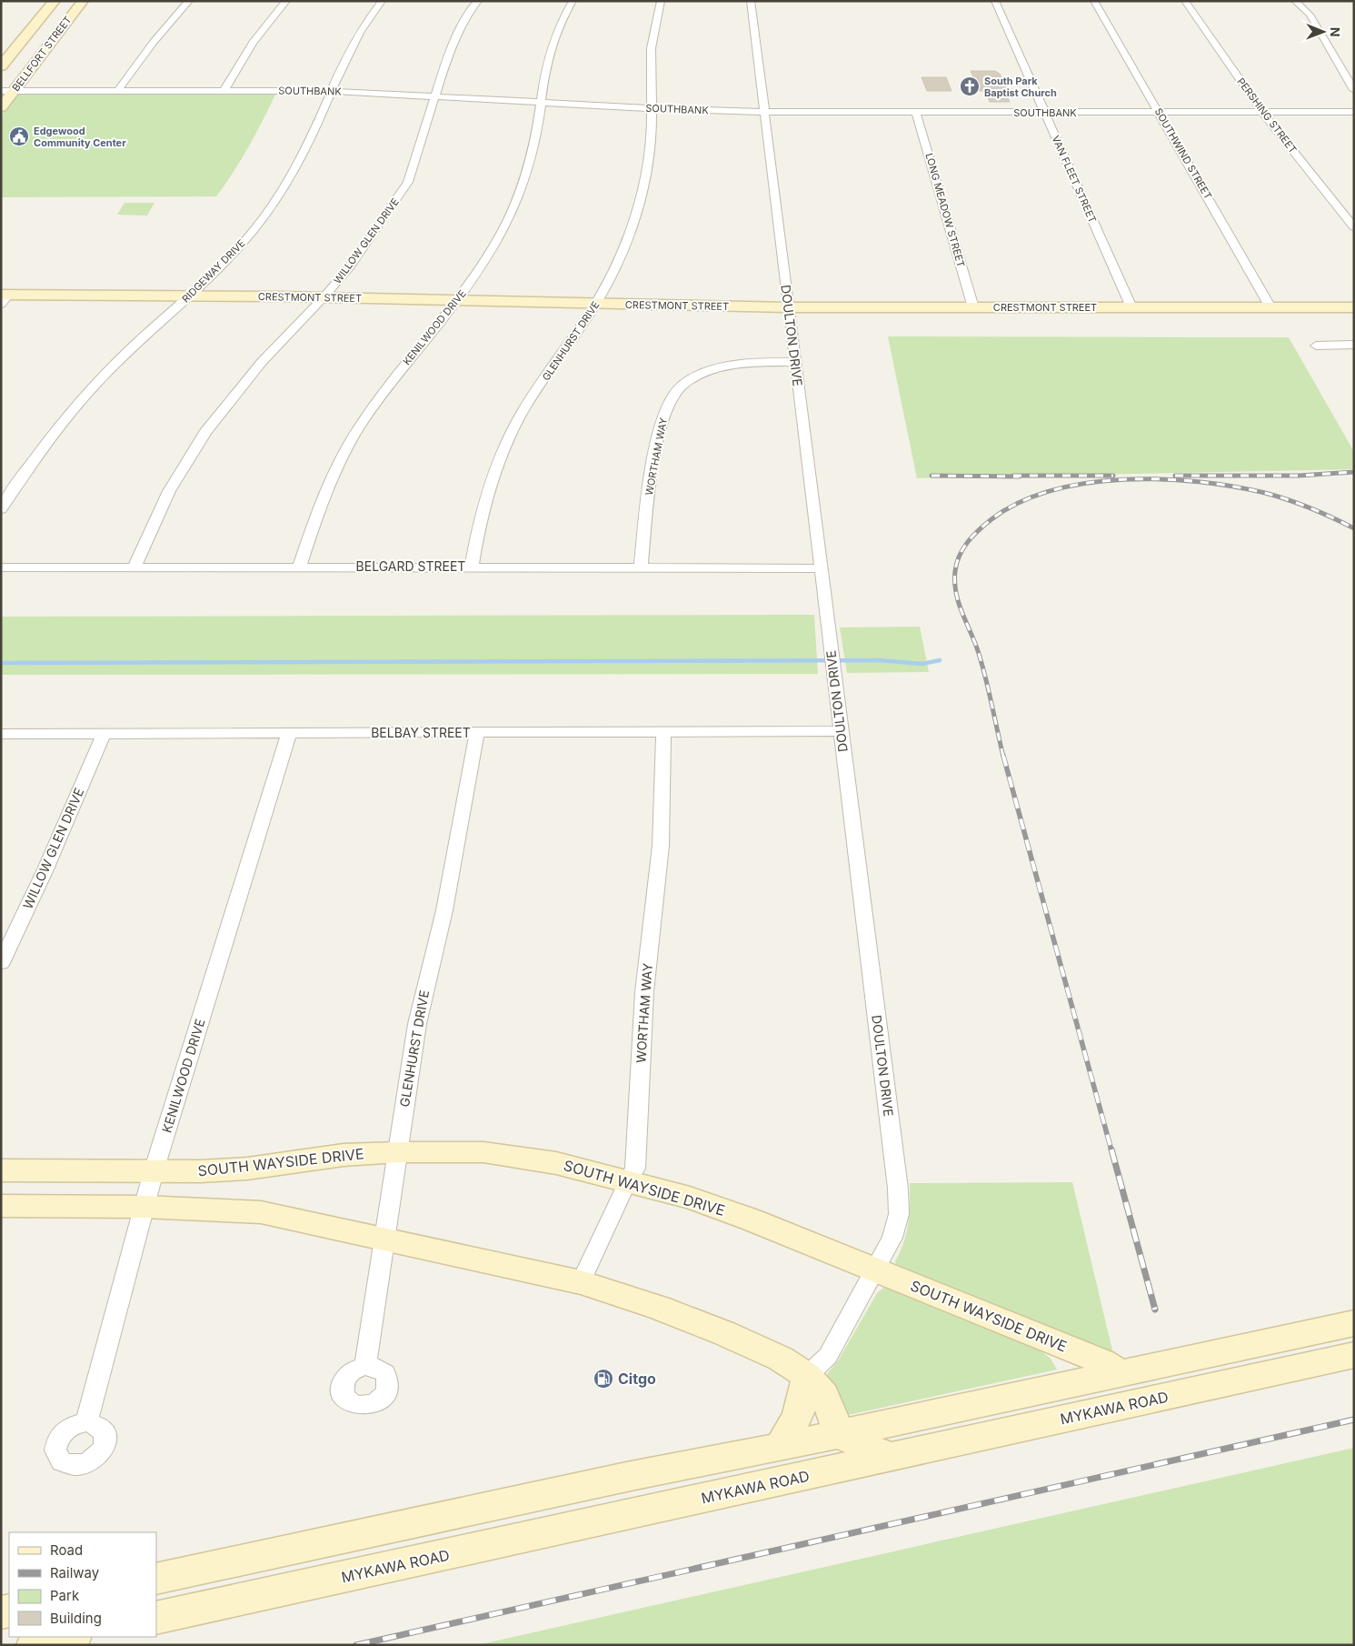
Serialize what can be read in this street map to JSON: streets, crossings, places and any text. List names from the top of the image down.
{
  "streets": {
    "street": [
      "BELLFORT STREET",
      "SOUTHBANK",
      "PERSHING STREET",
      "SOUTHWIND STREET",
      "VAN FLEET STREET",
      "LONG MEADOW STREET",
      "WILLOW GLEN DRIVE",
      "RIDGEWAY DRIVE",
      "CRESTMONT STREET",
      "KENILWOOD DRIVE",
      "DOULTON DRIVE",
      "GLENHURST DRIVE",
      "WORTHAM WAY",
      "BELGARD STREET",
      "BELBAY STREET",
      "SOUTH WAYSIDE DRIVE",
      "MYKAWA ROAD"
    ]
  },
  "crossings": [
    ["BELLFORT STREET", "SOUTHBANK"],
    ["SOUTHBANK", "PERSHING STREET"],
    ["SOUTHBANK", "SOUTHWIND STREET"],
    ["SOUTHBANK", "VAN FLEET STREET"],
    ["SOUTHBANK", "LONG MEADOW STREET"],
    ["SOUTHBANK", "WILLOW GLEN DRIVE"],
    ["SOUTHBANK", "RIDGEWAY DRIVE"],
    ["SOUTHBANK", "KENILWOOD DRIVE"],
    ["SOUTHBANK", "DOULTON DRIVE"],
    ["SOUTHBANK", "GLENHURST DRIVE"],
    ["SOUTHWIND STREET", "CRESTMONT STREET"],
    ["VAN FLEET STREET", "CRESTMONT STREET"],
    ["LONG MEADOW STREET", "CRESTMONT STREET"],
    ["WILLOW GLEN DRIVE", "CRESTMONT STREET"],
    ["WILLOW GLEN DRIVE", "BELGARD STREET"],
    ["WILLOW GLEN DRIVE", "BELBAY STREET"],
    ["RIDGEWAY DRIVE", "CRESTMONT STREET"],
    ["CRESTMONT STREET", "KENILWOOD DRIVE"],
    ["CRESTMONT STREET", "DOULTON DRIVE"],
    ["CRESTMONT STREET", "GLENHURST DRIVE"],
    ["KENILWOOD DRIVE", "BELGARD STREET"],
    ["KENILWOOD DRIVE", "BELBAY STREET"],
    ["KENILWOOD DRIVE", "SOUTH WAYSIDE DRIVE"],
    ["DOULTON DRIVE", "WORTHAM WAY"],
    ["DOULTON DRIVE", "BELGARD STREET"],
    ["DOULTON DRIVE", "BELBAY STREET"],
    ["DOULTON DRIVE", "SOUTH WAYSIDE DRIVE"],
    ["GLENHURST DRIVE", "BELGARD STREET"],
    ["GLENHURST DRIVE", "BELBAY STREET"],
    ["GLENHURST DRIVE", "SOUTH WAYSIDE DRIVE"],
    ["WORTHAM WAY", "BELGARD STREET"],
    ["WORTHAM WAY", "BELBAY STREET"],
    ["WORTHAM WAY", "SOUTH WAYSIDE DRIVE"]
  ],
  "places": {
    "church": ["South Park Baptist Church"],
    "public building": ["Edgewood Community Center"],
    "fuel station": ["Citgo"]
  },
  "legend": [
    "Road",
    "Railway",
    "Park",
    "Building"
  ],
  "north": "right"
}
